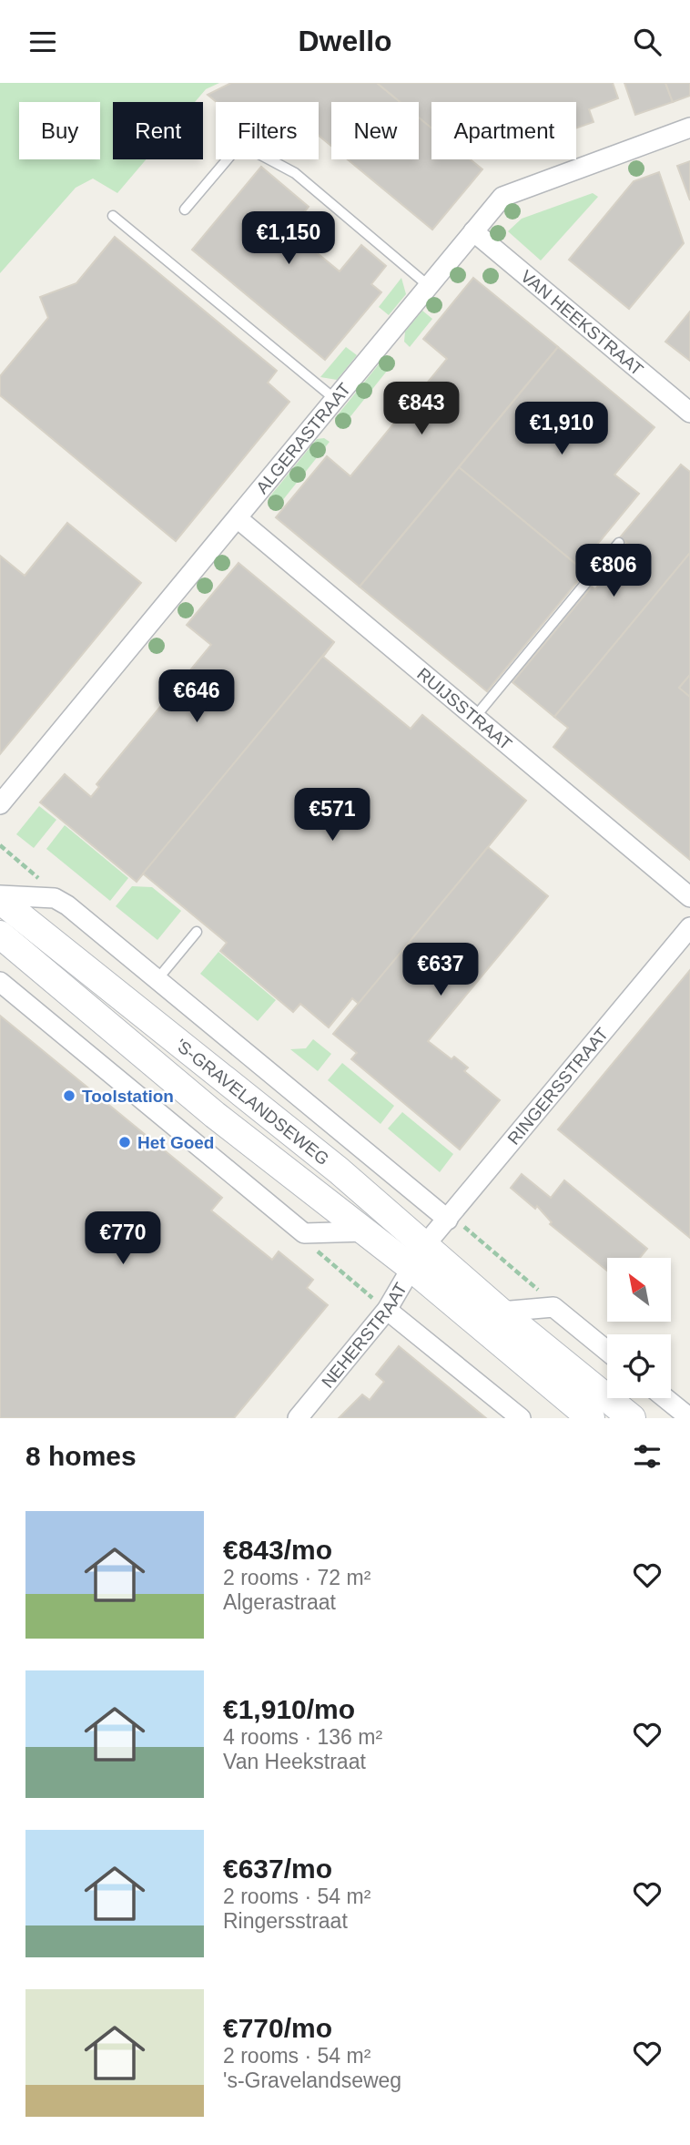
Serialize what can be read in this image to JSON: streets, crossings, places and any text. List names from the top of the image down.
{
  "streets": {
    "main road": ["'S-GRAVELANDSEWEG"],
    "street": [
      "VAN HEEKSTRAAT",
      "ALGERASTRAAT",
      "RUIJSSTRAAT",
      "RINGERSSTRAAT",
      "NEHERSTRAAT"
    ]
  },
  "crossings": [
    ["VAN HEEKSTRAAT", "ALGERASTRAAT"],
    ["ALGERASTRAAT", "RUIJSSTRAAT"],
    ["RINGERSSTRAAT", "'S-GRAVELANDSEWEG"],
    ["RINGERSSTRAAT", "NEHERSTRAAT"],
    ["'S-GRAVELANDSEWEG", "NEHERSTRAAT"]
  ],
  "places": ["Toolstation", "Het Goed"],
  "north": "top left",
  "page": {
    "header": "Dwello",
    "chip": [
      "Buy",
      "Rent",
      "Filters",
      "New",
      "Apartment"
    ],
    "price": [
      "€1,150",
      "€843",
      "€1,910",
      "€806",
      "€646",
      "€571",
      "€637",
      "€770"
    ],
    "heading": "8 homes",
    "list": [
      {
        "name": "€843/mo",
        "note": "2 rooms · 72 m² · Algerastraat"
      },
      {
        "name": "€1,910/mo",
        "note": "4 rooms · 136 m² · Van Heekstraat"
      },
      {
        "name": "€637/mo",
        "note": "2 rooms · 54 m² · Ringersstraat"
      },
      {
        "name": "€770/mo",
        "note": "2 rooms · 54 m² · 's-Gravelandseweg"
      }
    ]
  }
}
